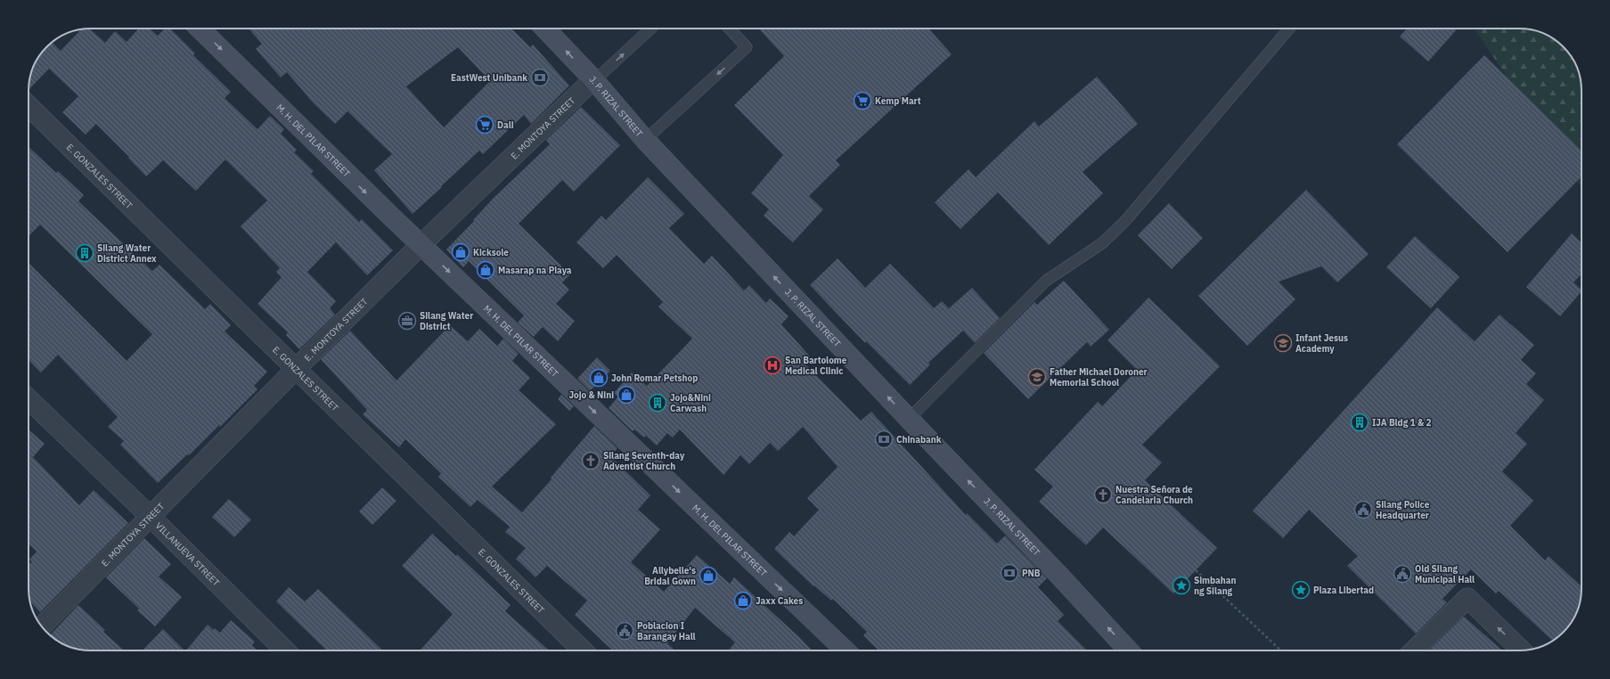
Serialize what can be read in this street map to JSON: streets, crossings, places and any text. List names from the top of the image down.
{
  "streets": {
    "main road": ["J. P. RIZAL STREET", "M. H. DEL PILAR STREET"],
    "street": ["E. MONTOYA STREET", "E. GONZALES STREET", "VILLANUEVA STREET"]
  },
  "crossings": [
    ["J. P. RIZAL STREET", "E. MONTOYA STREET"],
    ["E. MONTOYA STREET", "M. H. DEL PILAR STREET"],
    ["E. MONTOYA STREET", "E. GONZALES STREET"],
    ["E. MONTOYA STREET", "VILLANUEVA STREET"]
  ],
  "one_way": ["J. P. RIZAL STREET", "M. H. DEL PILAR STREET"],
  "places": {
    "bank": ["EastWest Unibank", "Chinabank", "PNB"],
    "supermarket": ["Kemp Mart", "Dali"],
    "shop": [
      "Kicksole",
      "Masarap na Piaya",
      "John Romar Petshop",
      "Jojo & Nini",
      "Allybelle's Bridal Gown",
      "Jaxx Cakes"
    ],
    "building": ["Silang Water District Annex", "Jojo&Nini Carwash", "IJA Bldg 1 & 2"],
    "office": ["Silang Water District"],
    "school or university": ["Infant Jesus Academy", "Father Michael Doroner Memorial School"],
    "hospital": ["San Bartolome Medical Clinic"],
    "church": ["Silang Seventh-day Adventist Church", "Nuestra Señora de Candelaria Church"],
    "public building": ["Silang Police Headquarter", "Old Silang Municipal Hall", "Poblacion I Barangay Hall"],
    "place": ["Simbahan ng Silang", "Plaza Libertad"]
  }
}
